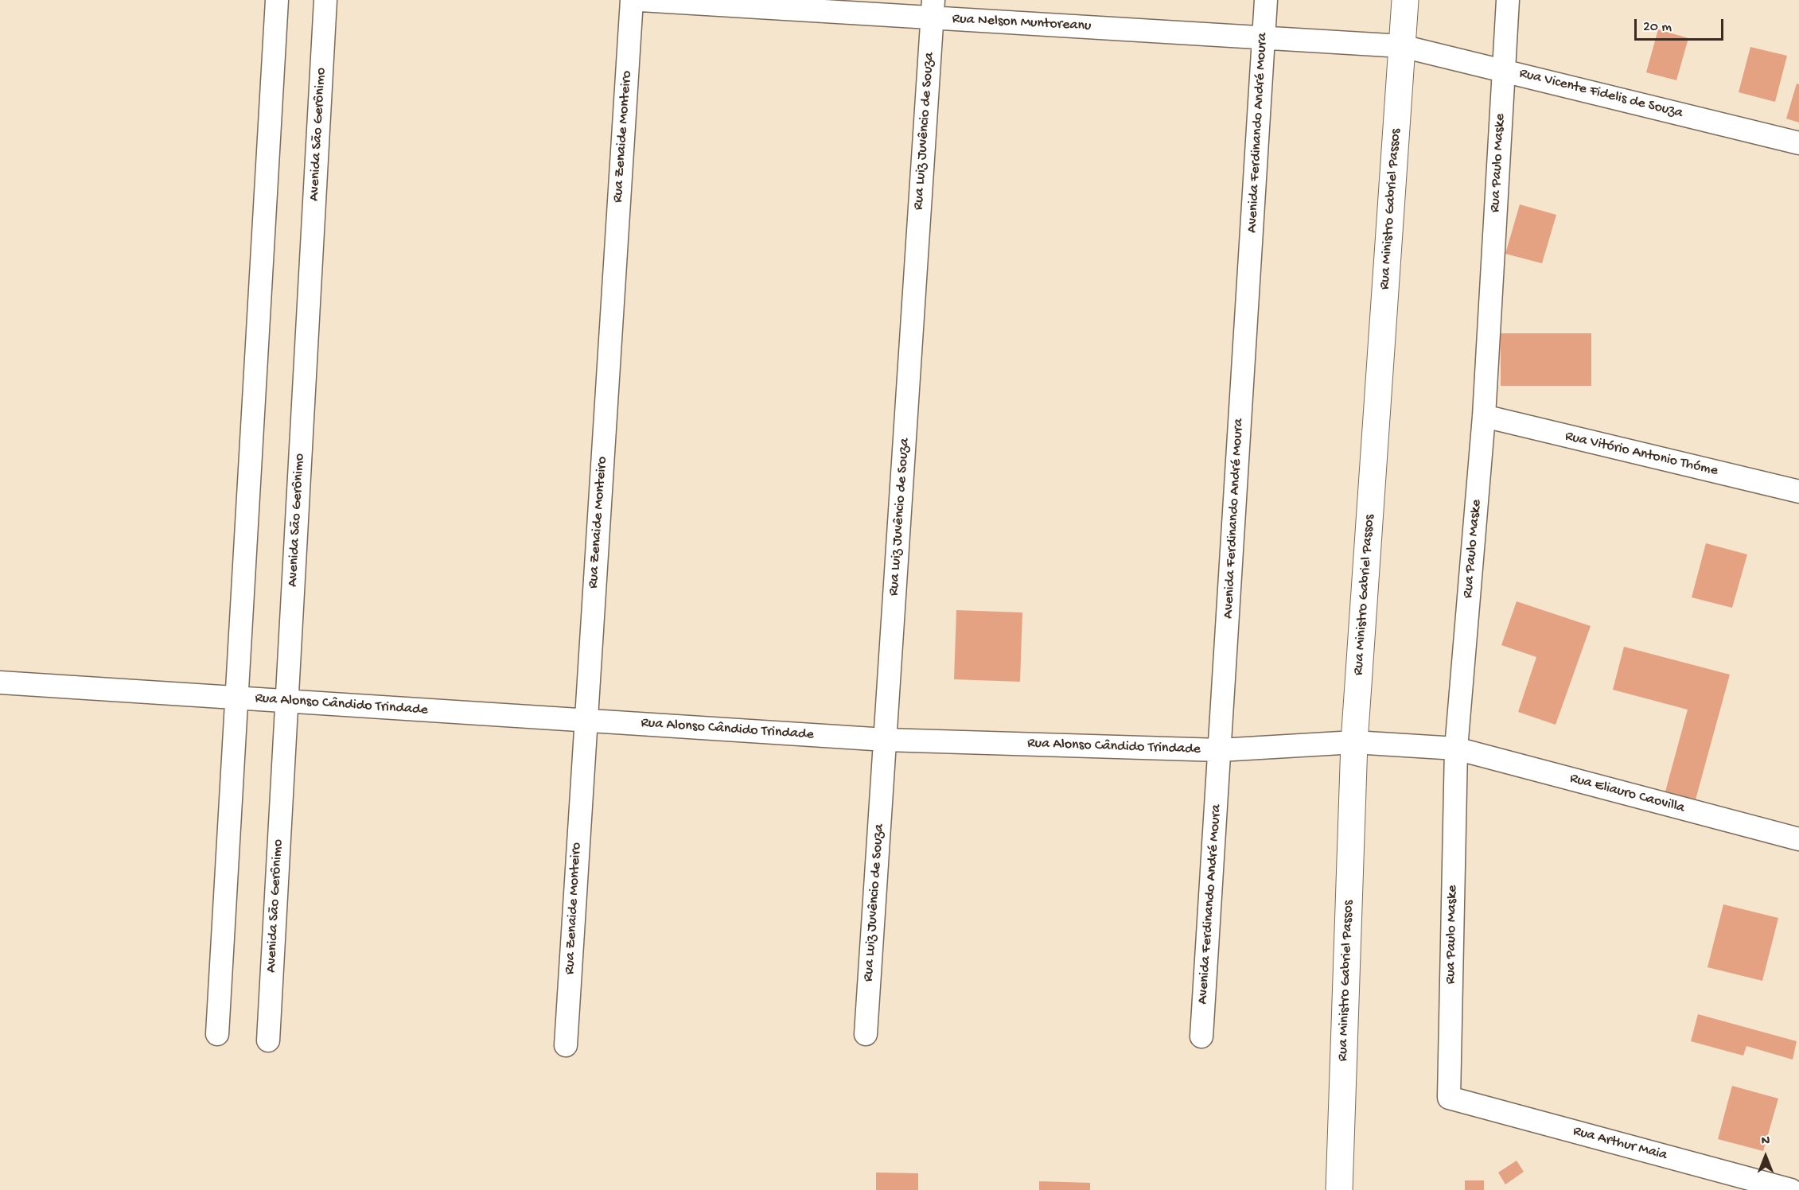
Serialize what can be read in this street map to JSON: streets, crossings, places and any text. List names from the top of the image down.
{
  "streets": {
    "street": [
      "Rua Nelson Muntoreanu",
      "Rua Vicente Fidelis de Souza",
      "Rua Luiz Juvêncio de Souza",
      "Avenida Ferdinando André Moura",
      "Avenida São Gerônimo",
      "Rua Zenaide Monteiro",
      "Rua Paulo Maske",
      "Rua Ministro Gabriel Passos",
      "Rua Vitório Antonio Thóme",
      "Rua Alonso Cândido Trindade",
      "Rua Eliauro Caovilla",
      "Rua Arthur Maia"
    ]
  },
  "crossings": [
    ["Rua Nelson Muntoreanu", "Rua Vicente Fidelis de Souza"],
    ["Rua Nelson Muntoreanu", "Rua Luiz Juvêncio de Souza"],
    ["Rua Nelson Muntoreanu", "Avenida Ferdinando André Moura"],
    ["Rua Nelson Muntoreanu", "Rua Ministro Gabriel Passos"],
    ["Rua Vicente Fidelis de Souza", "Rua Paulo Maske"],
    ["Rua Vicente Fidelis de Souza", "Rua Ministro Gabriel Passos"],
    ["Rua Luiz Juvêncio de Souza", "Rua Alonso Cândido Trindade"],
    ["Avenida Ferdinando André Moura", "Rua Alonso Cândido Trindade"],
    ["Avenida São Gerônimo", "Rua Alonso Cândido Trindade"],
    ["Rua Zenaide Monteiro", "Rua Alonso Cândido Trindade"],
    ["Rua Paulo Maske", "Rua Vitório Antonio Thóme"],
    ["Rua Paulo Maske", "Rua Alonso Cândido Trindade"],
    ["Rua Paulo Maske", "Rua Eliauro Caovilla"],
    ["Rua Paulo Maske", "Rua Arthur Maia"],
    ["Rua Ministro Gabriel Passos", "Rua Alonso Cândido Trindade"],
    ["Rua Alonso Cândido Trindade", "Rua Eliauro Caovilla"]
  ],
  "scale_bar": "20 m",
  "north": "top"
}
